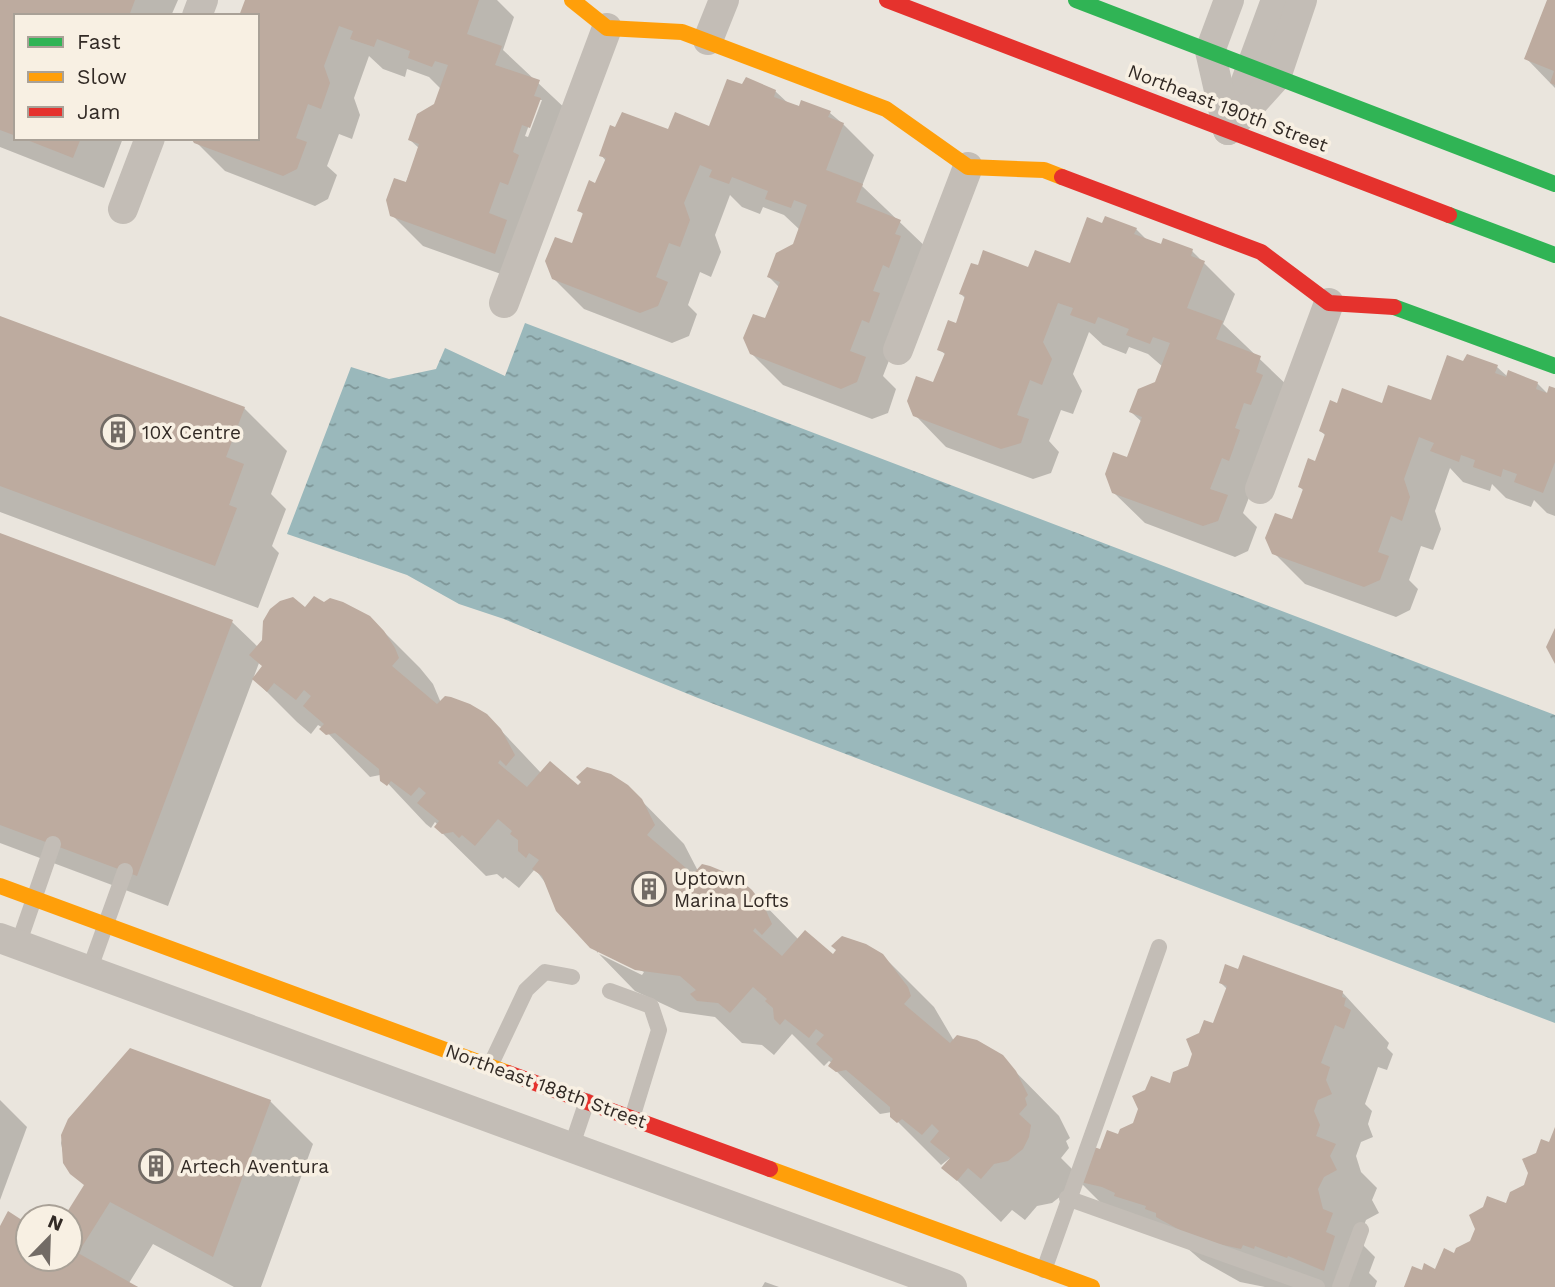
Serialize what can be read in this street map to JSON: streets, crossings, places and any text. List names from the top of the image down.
{
  "streets": {
    "street": ["Northeast 190th Street", "Northeast 188th Street"]
  },
  "places": {
    "building": ["10X Centre", "Uptown Marina Lofts", "Artech Aventura"]
  },
  "legend": ["Fast", "Slow", "Jam"],
  "north": "top right"
}
